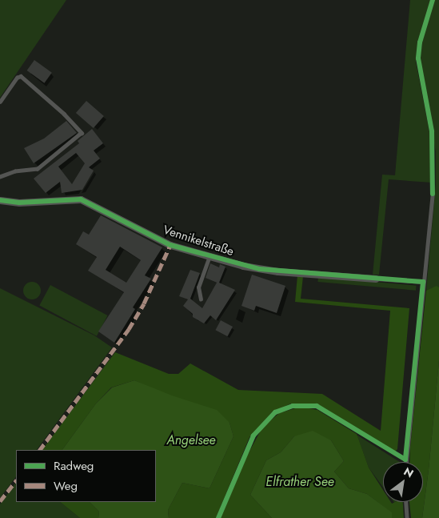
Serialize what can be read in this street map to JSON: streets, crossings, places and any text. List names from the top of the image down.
{
  "streets": {
    "street": ["Vennikelstraße"]
  },
  "water": ["Angelsee", "Elfrather See"],
  "legend": ["Radweg", "Weg"],
  "north": "top right"
}
